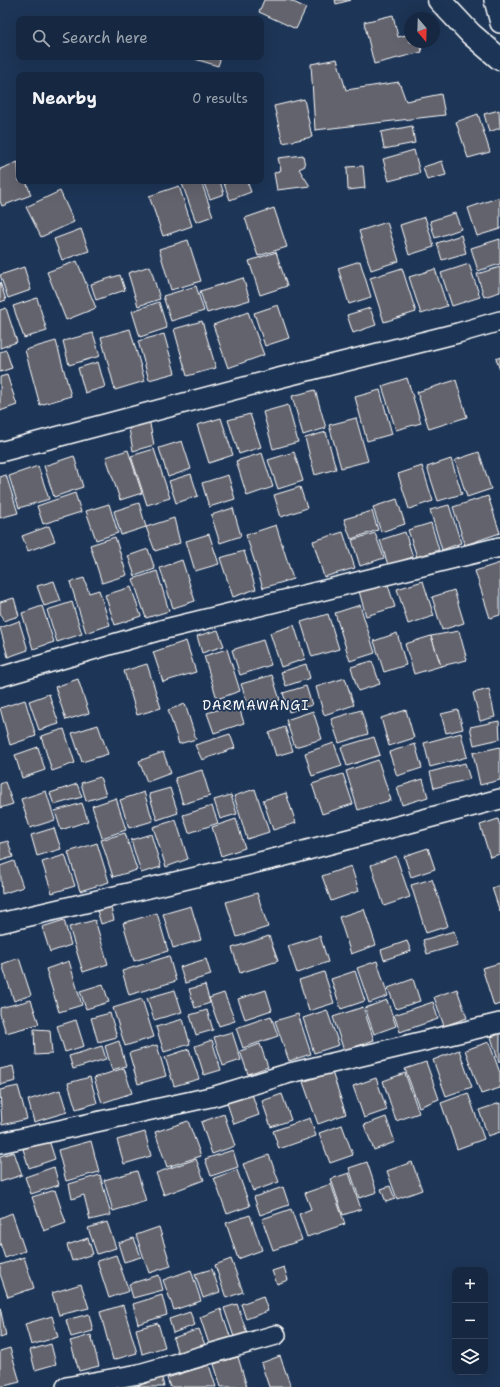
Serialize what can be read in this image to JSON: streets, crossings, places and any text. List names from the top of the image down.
{
  "districts": ["DARMAWANGI"],
  "north": "bottom",
  "page": {
    "search": "Search here",
    "heading": ["Nearby", "0 results"],
    "map_buttons": ["+", "−"]
  }
}
